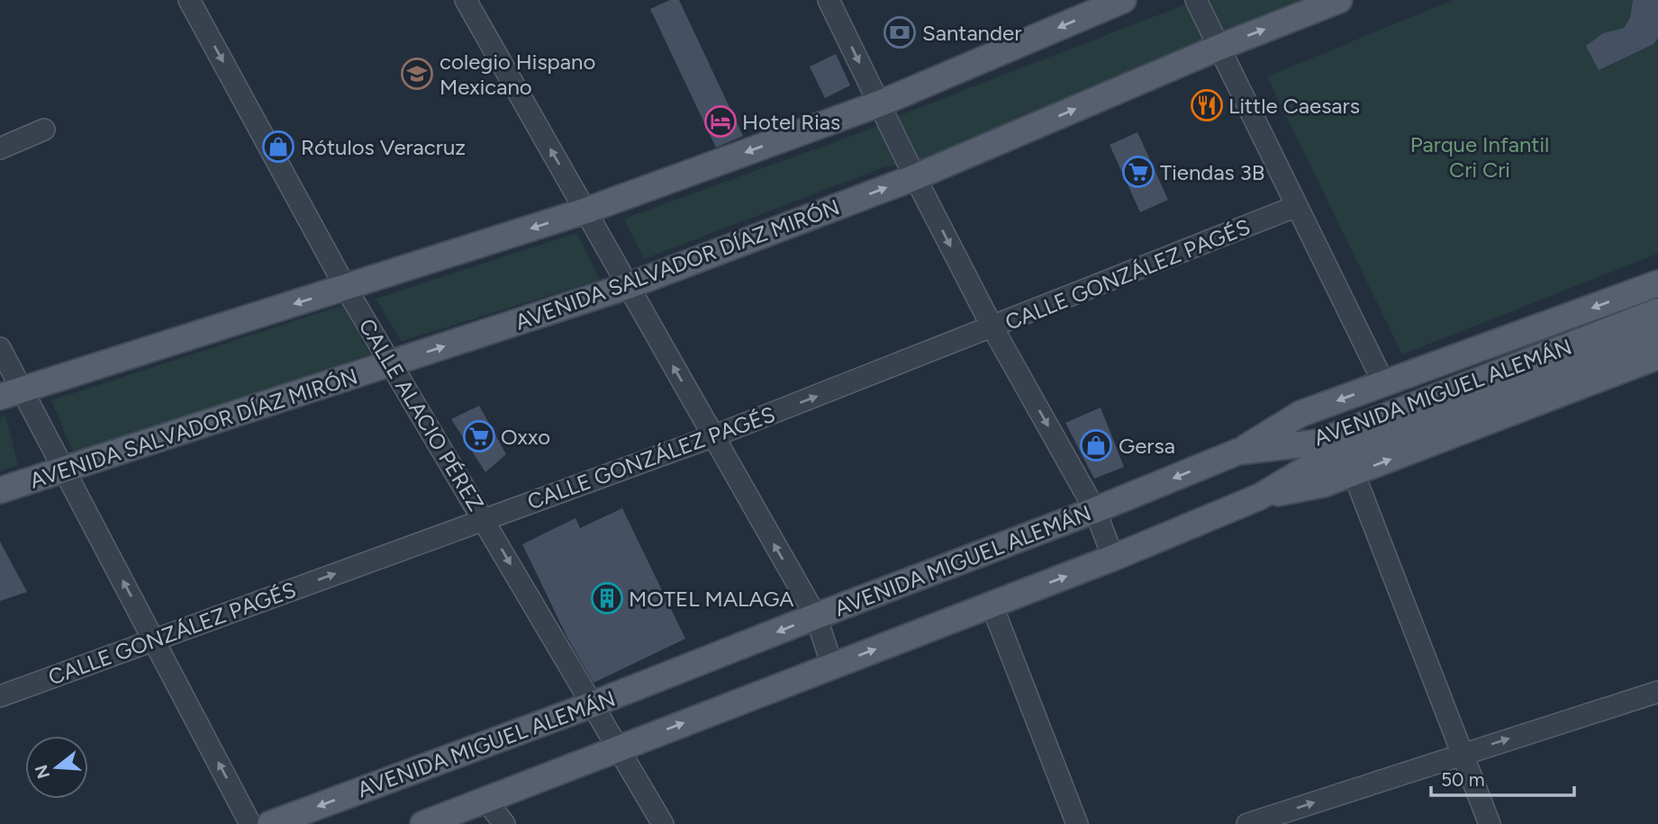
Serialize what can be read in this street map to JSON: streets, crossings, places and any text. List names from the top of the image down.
{
  "streets": {
    "main road": ["AVENIDA SALVADOR DÍAZ MIRÓN", "AVENIDA MIGUEL ALEMÁN"],
    "street": ["CALLE GONZÁLEZ PAGÉS", "CALLE ALACIO PÉREZ"]
  },
  "crossings": [
    ["AVENIDA SALVADOR DÍAZ MIRÓN", "CALLE ALACIO PÉREZ"],
    ["CALLE GONZÁLEZ PAGÉS", "CALLE ALACIO PÉREZ"],
    ["AVENIDA MIGUEL ALEMÁN", "CALLE ALACIO PÉREZ"]
  ],
  "one_way": ["CALLE GONZÁLEZ PAGÉS", "CALLE ALACIO PÉREZ"],
  "parks": ["Parque Infantil Cri Cri"],
  "places": {
    "bank": ["Santander"],
    "school or university": ["colegio Hispano Mexicano"],
    "restaurant": ["Little Caesars"],
    "hotel": ["Hotel Rias"],
    "shop": ["Rótulos Veracruz", "Gersa"],
    "supermarket": ["Tiendas 3B", "Oxxo"],
    "building": ["MOTEL MALAGA"]
  },
  "scale_bar": "50 m",
  "north": "left"
}
